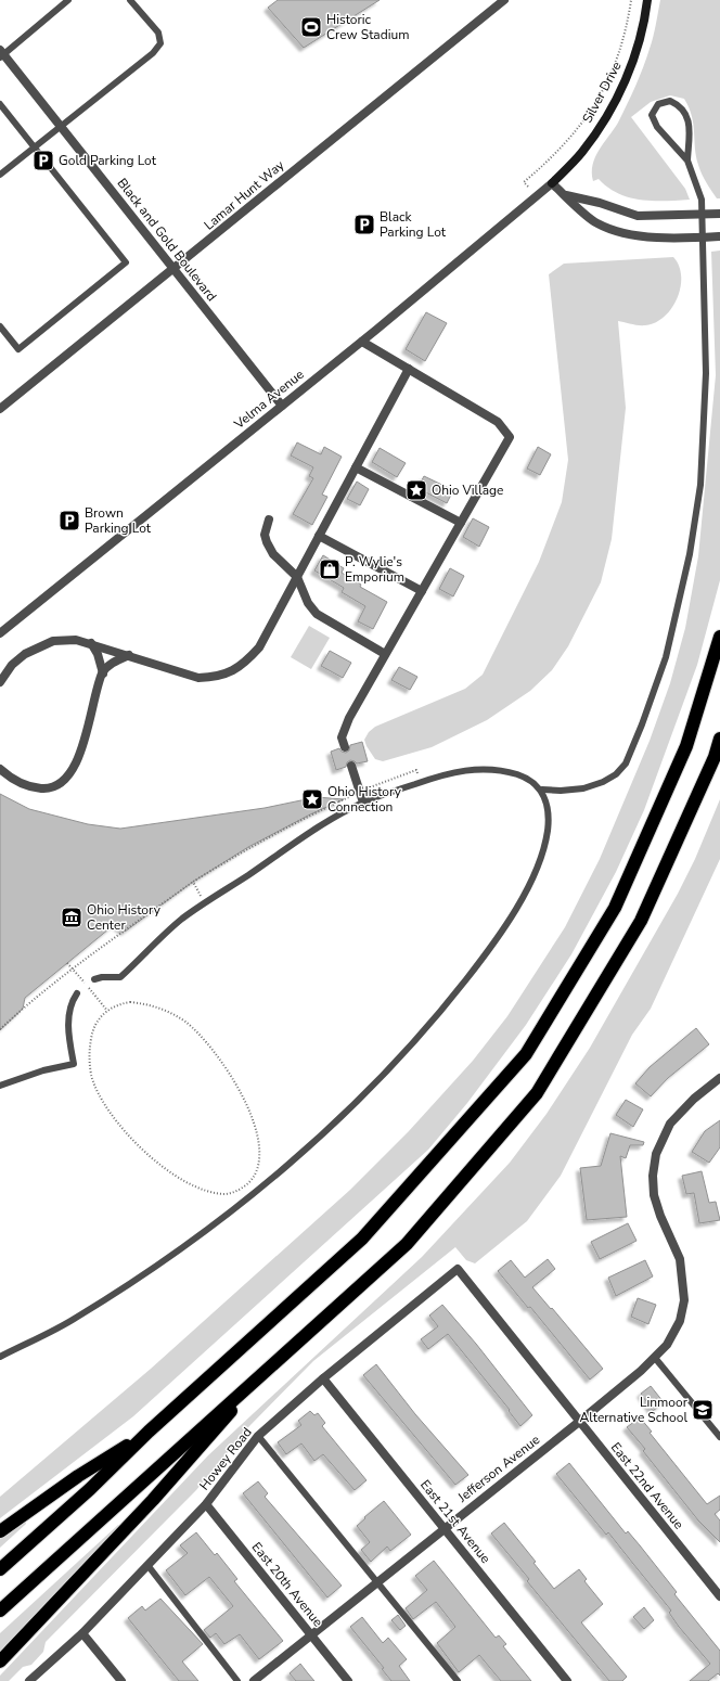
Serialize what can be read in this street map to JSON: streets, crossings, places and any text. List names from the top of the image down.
{
  "streets": {
    "street": [
      "Silver Drive",
      "Lamar Hunt Way",
      "Black and Gold Boulevard",
      "Velma Avenue",
      "Howey Road",
      "Jefferson Avenue",
      "East 22nd Avenue",
      "East 21st Avenue",
      "East 20th Avenue"
    ]
  },
  "crossings": [
    ["Silver Drive", "Velma Avenue"],
    ["Lamar Hunt Way", "Black and Gold Boulevard"],
    ["Black and Gold Boulevard", "Velma Avenue"],
    ["Howey Road", "East 22nd Avenue"],
    ["Howey Road", "East 21st Avenue"],
    ["Howey Road", "East 20th Avenue"],
    ["Jefferson Avenue", "East 22nd Avenue"],
    ["Jefferson Avenue", "East 21st Avenue"],
    ["Jefferson Avenue", "East 20th Avenue"]
  ],
  "places": {
    "sports": ["Historic Crew Stadium"],
    "parking": ["Gold Parking Lot", "Black Parking Lot", "Brown Parking Lot"],
    "place": ["Ohio Village", "Ohio History Connection"],
    "shop": ["P. Wylie's Emporium"],
    "museum": ["Ohio History Center"],
    "school or university": ["Linmoor Alternative School"]
  }
}
